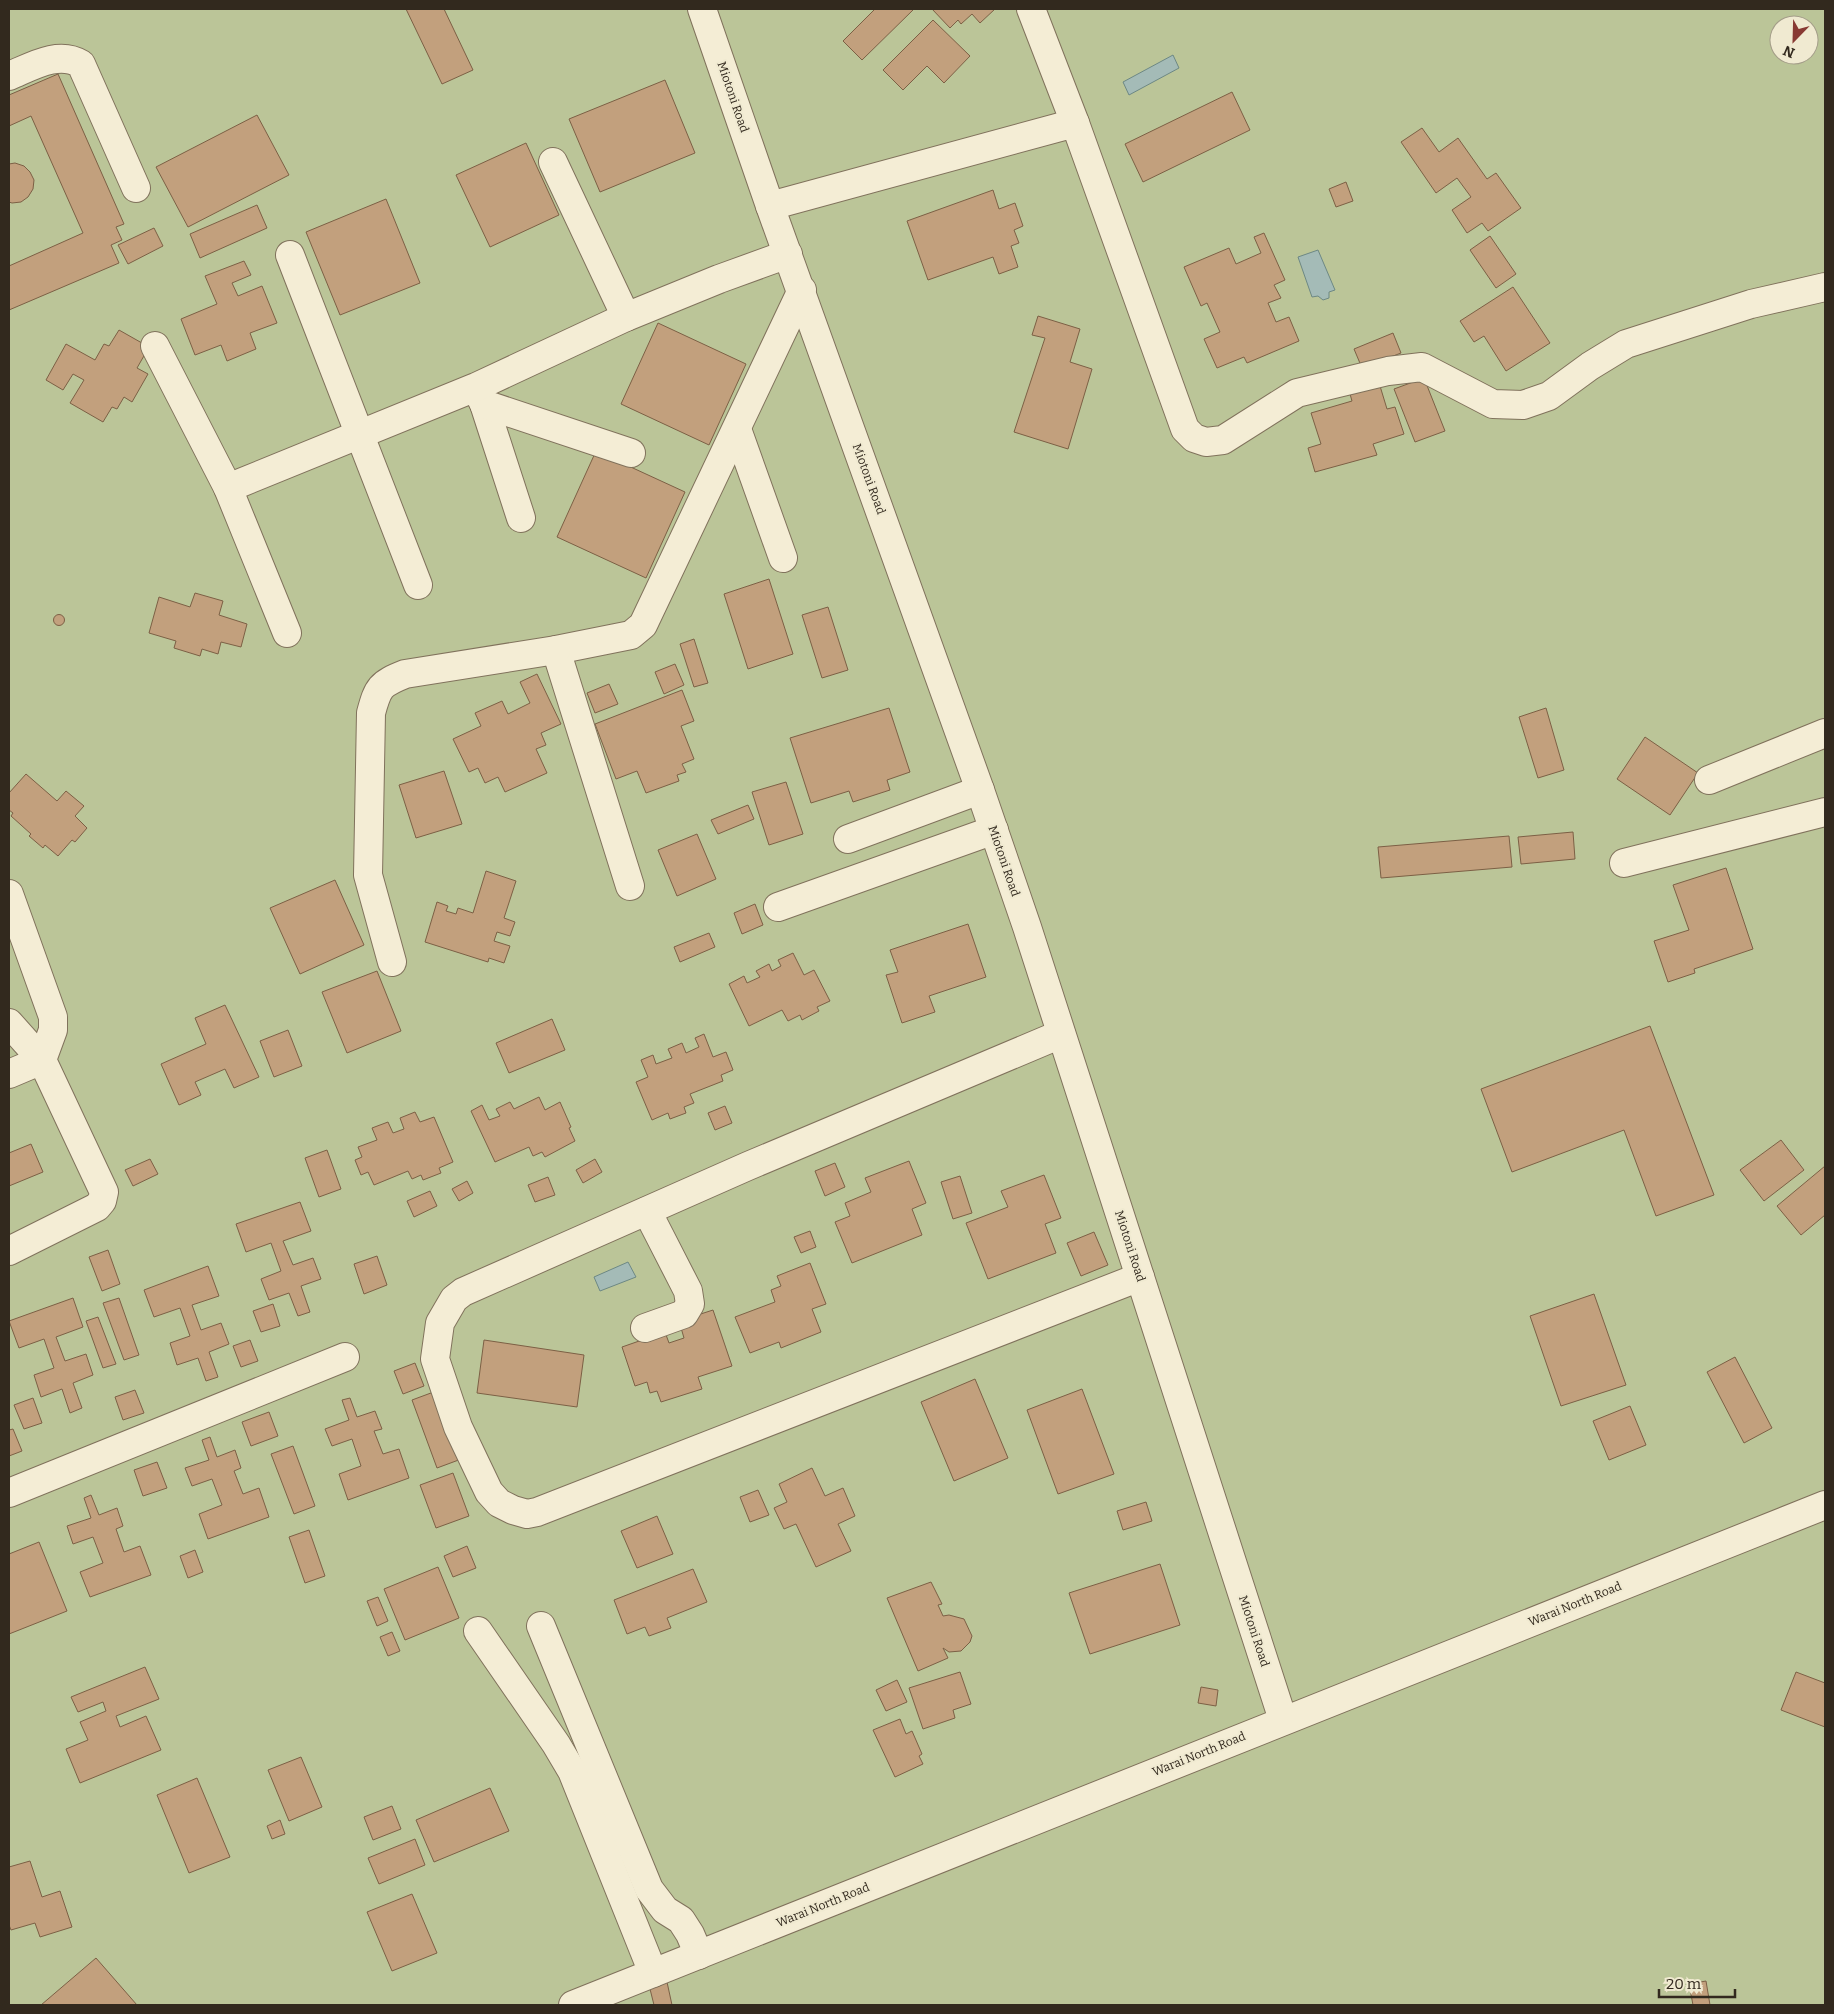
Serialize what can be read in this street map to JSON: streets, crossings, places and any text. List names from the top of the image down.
{
  "streets": {
    "street": ["Miotoni Road", "Warai North Road"]
  },
  "crossings": [
    ["Miotoni Road", "Warai North Road"]
  ],
  "scale_bar": "20 m",
  "north": "bottom left"
}
